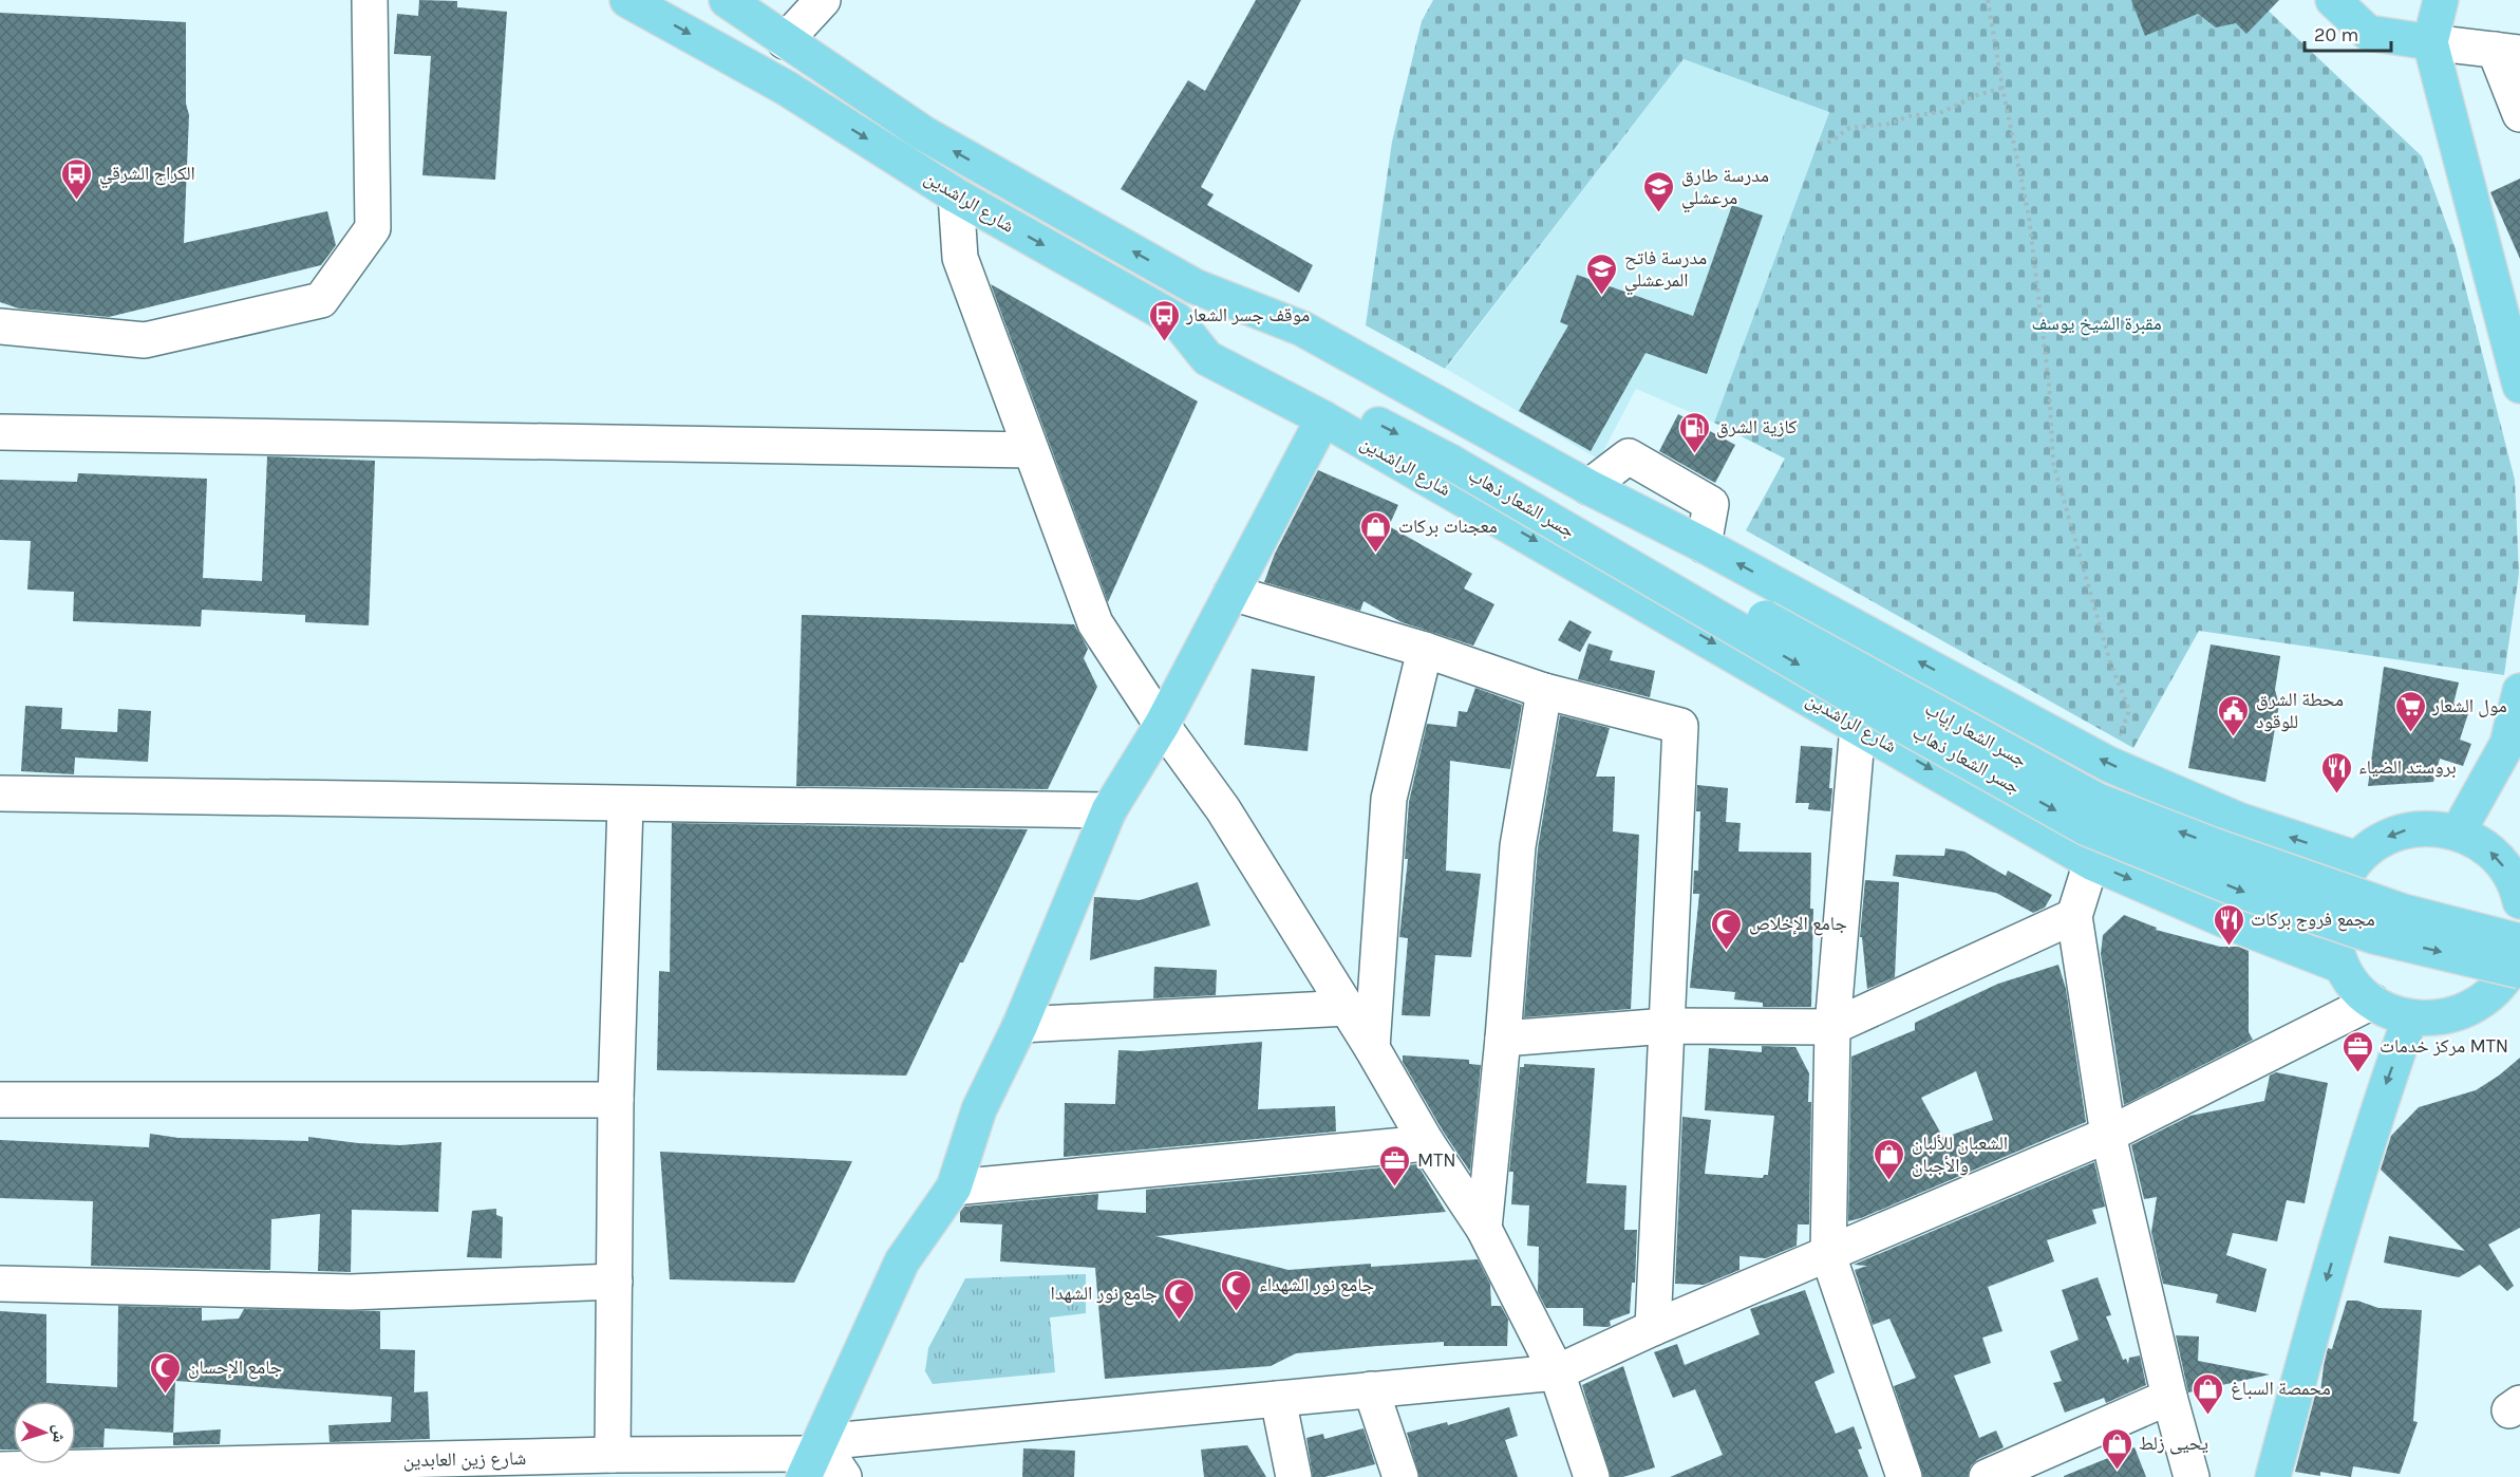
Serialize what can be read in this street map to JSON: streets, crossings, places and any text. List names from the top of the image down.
{
  "streets": {
    "main road": ["شارع الراشدين", "جسر الشعار ذهاب", "جسر الشعار إياب"],
    "street": ["شارع زين العابدين"]
  },
  "crossings": [
    ["جسر الشعار ذهاب", "جسر الشعار إياب"]
  ],
  "one_way": ["جسر الشعار ذهاب", "جسر الشعار إياب"],
  "parks": ["مقبرة الشيخ يوسف"],
  "places": {
    "bus stop": ["الكراج الشرقي", "موقف جسر الشعار"],
    "school or university": ["مدرسة طارق مرعشلي", "مدرسة فاتح المرعشلي"],
    "fuel station": ["كازية الشرق"],
    "shop": [
      "معجنات بركات",
      "الشعبان للألبان والأجبان",
      "محمصة السباغ",
      "يحيى زلط"
    ],
    "supermarket": ["مول الشعار"],
    "public building": ["محطة الشرق للوقود"],
    "restaurant": ["بروستد الضياء", "مجمع فروج بركات"],
    "mosque": [
      "جامع الإخلاص",
      "جامع نور الشهداء",
      "جامع نور الشهدا",
      "جامع الإحسان"
    ],
    "office": ["مركز خدمات MTN", "MTN"]
  },
  "scale_bar": "20 m",
  "north": "right"
}
